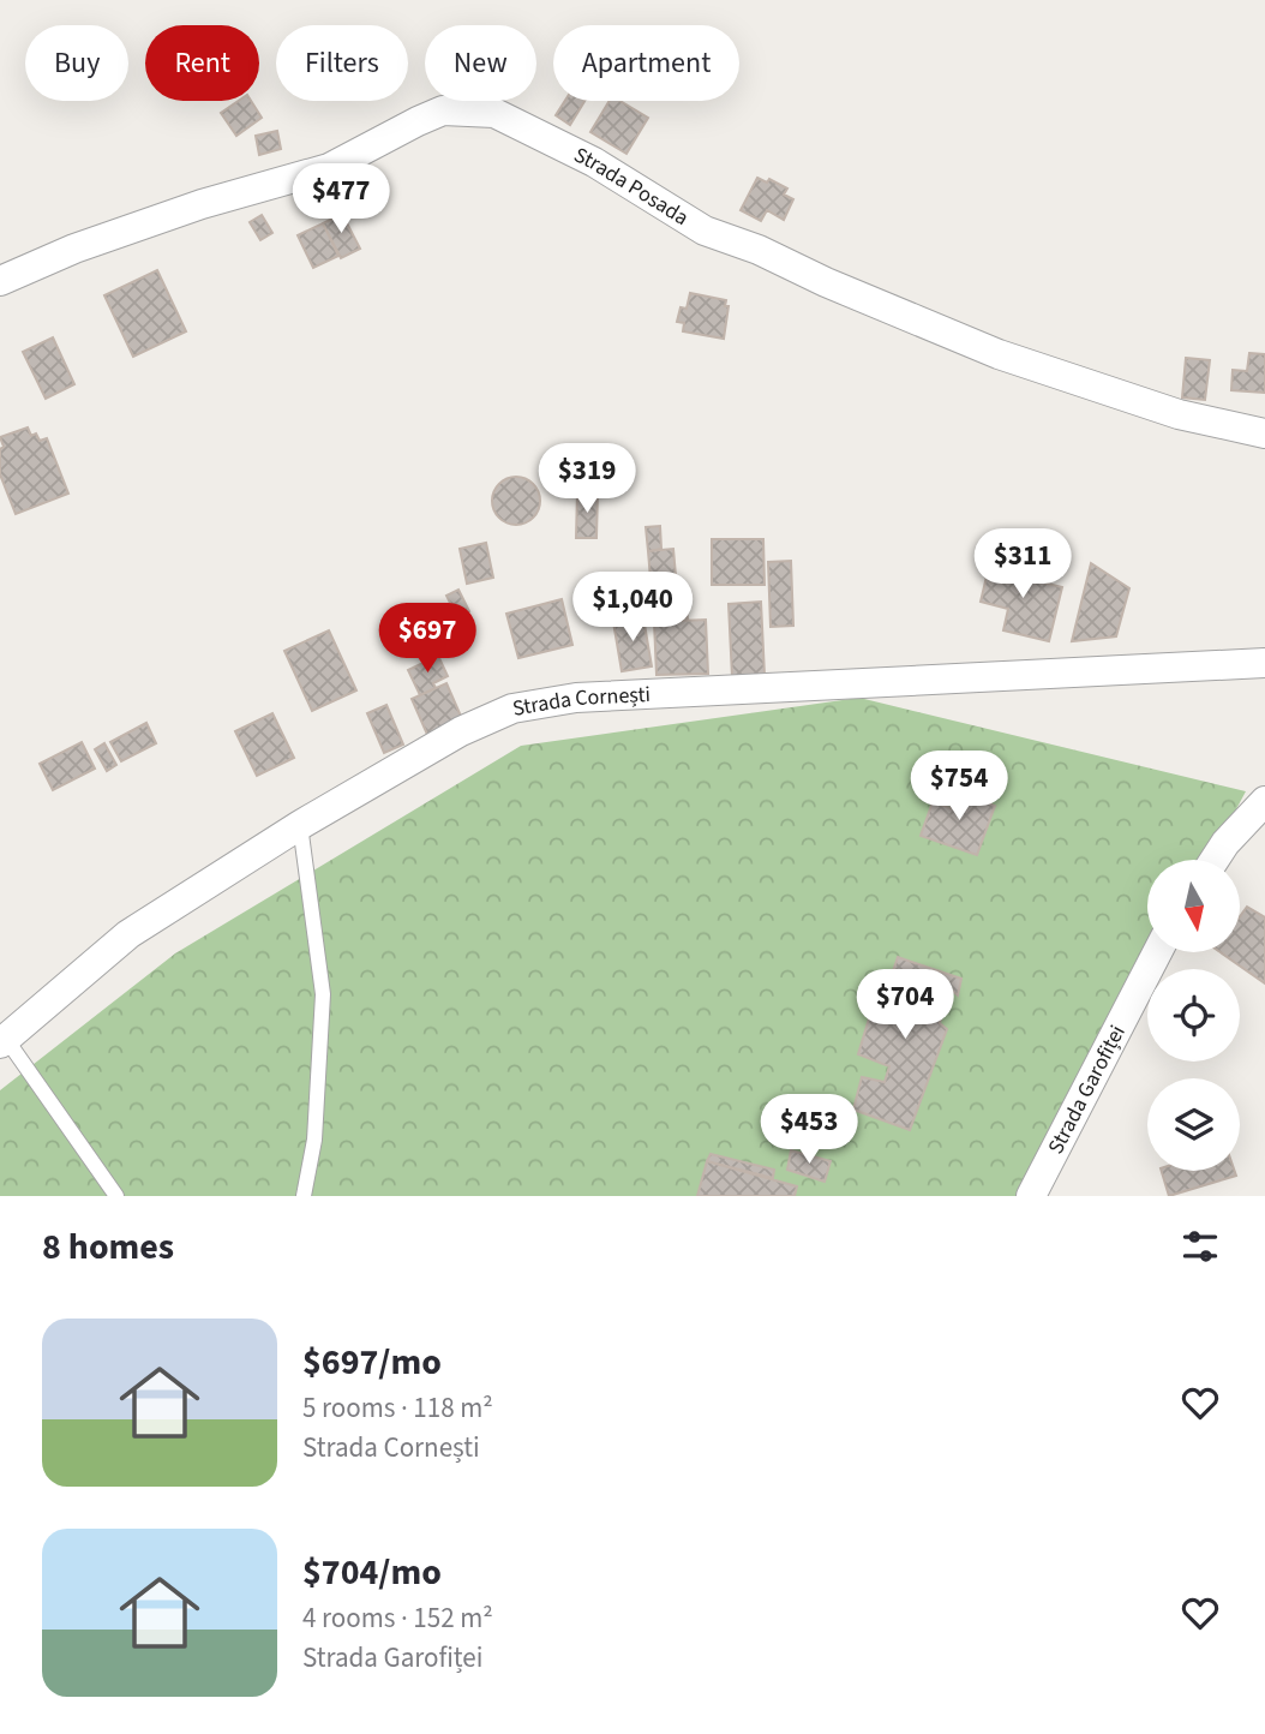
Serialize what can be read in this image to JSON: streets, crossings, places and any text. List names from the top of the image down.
{
  "streets": {
    "street": ["Strada Posada", "Strada Cornești", "Strada Garofiței"]
  },
  "north": "bottom",
  "page": {
    "chip": [
      "Buy",
      "Rent",
      "Filters",
      "New",
      "Apartment"
    ],
    "price": [
      "$477",
      "$319",
      "$311",
      "$1,040",
      "$697",
      "$754",
      "$704",
      "$453"
    ],
    "heading": "8 homes",
    "list": [
      {
        "name": "$697/mo",
        "note": "5 rooms · 118 m² · Strada Cornești"
      },
      {
        "name": "$704/mo",
        "note": "4 rooms · 152 m² · Strada Garofiței"
      }
    ]
  }
}
